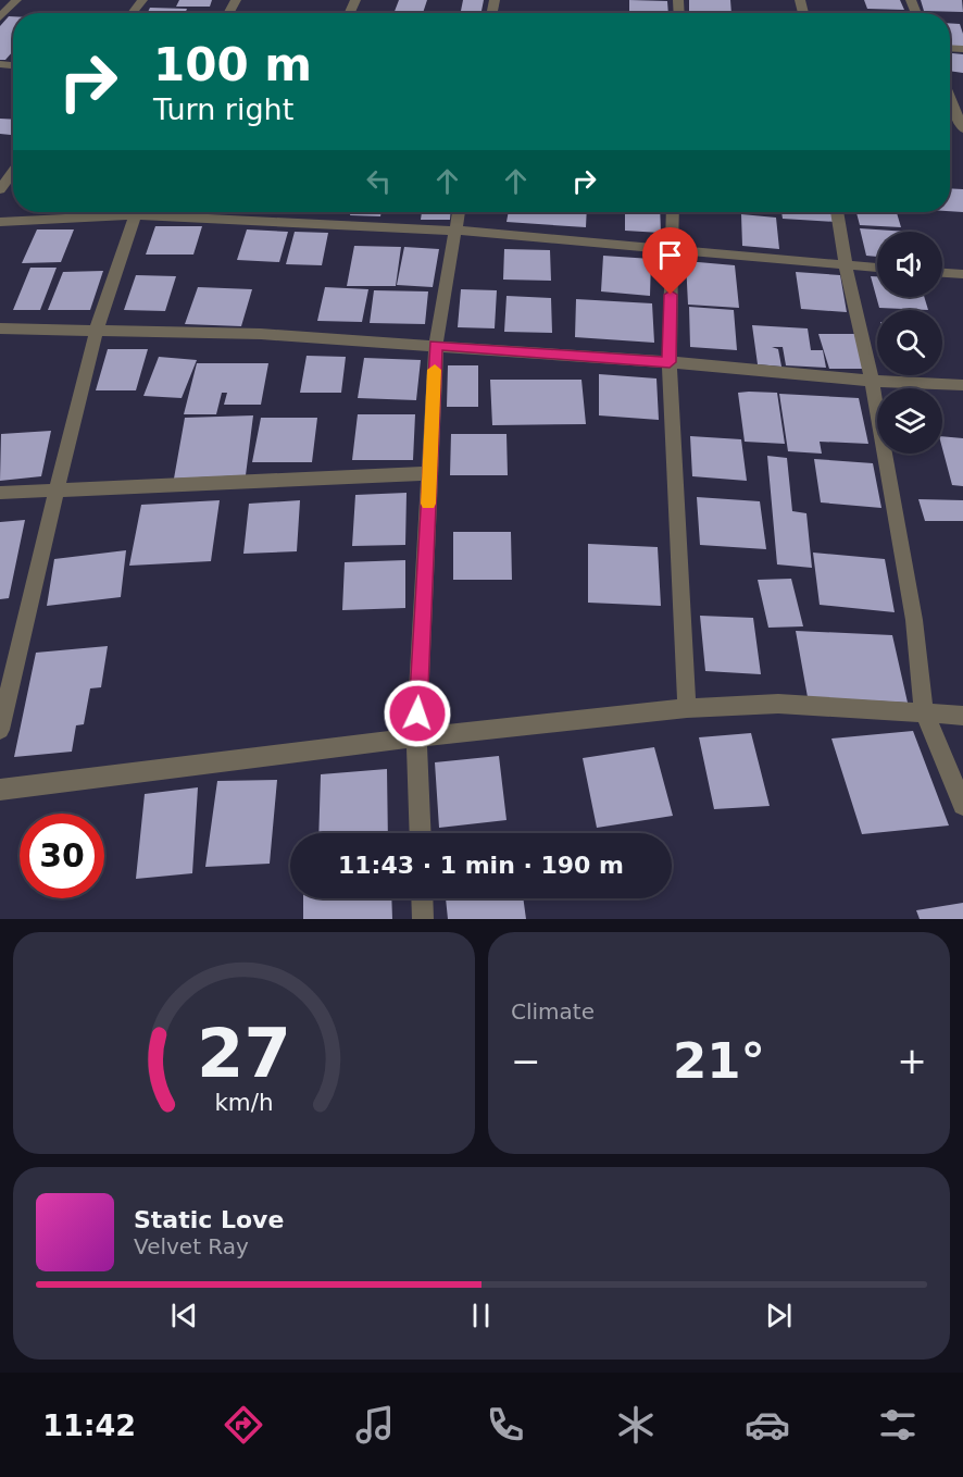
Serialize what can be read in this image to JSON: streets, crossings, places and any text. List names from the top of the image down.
{
  "page": {
    "turn": ["100 m", "Turn right"],
    "limit": "30",
    "trip": "11:43 · 1 min · 190 m",
    "tile": "Climate",
    "heat": ["−", "21°", "+"],
    "song": ["Static Love", "Velvet Ray"],
    "tabs": "11:42",
    "gauge": ["27", "km/h"]
  }
}
